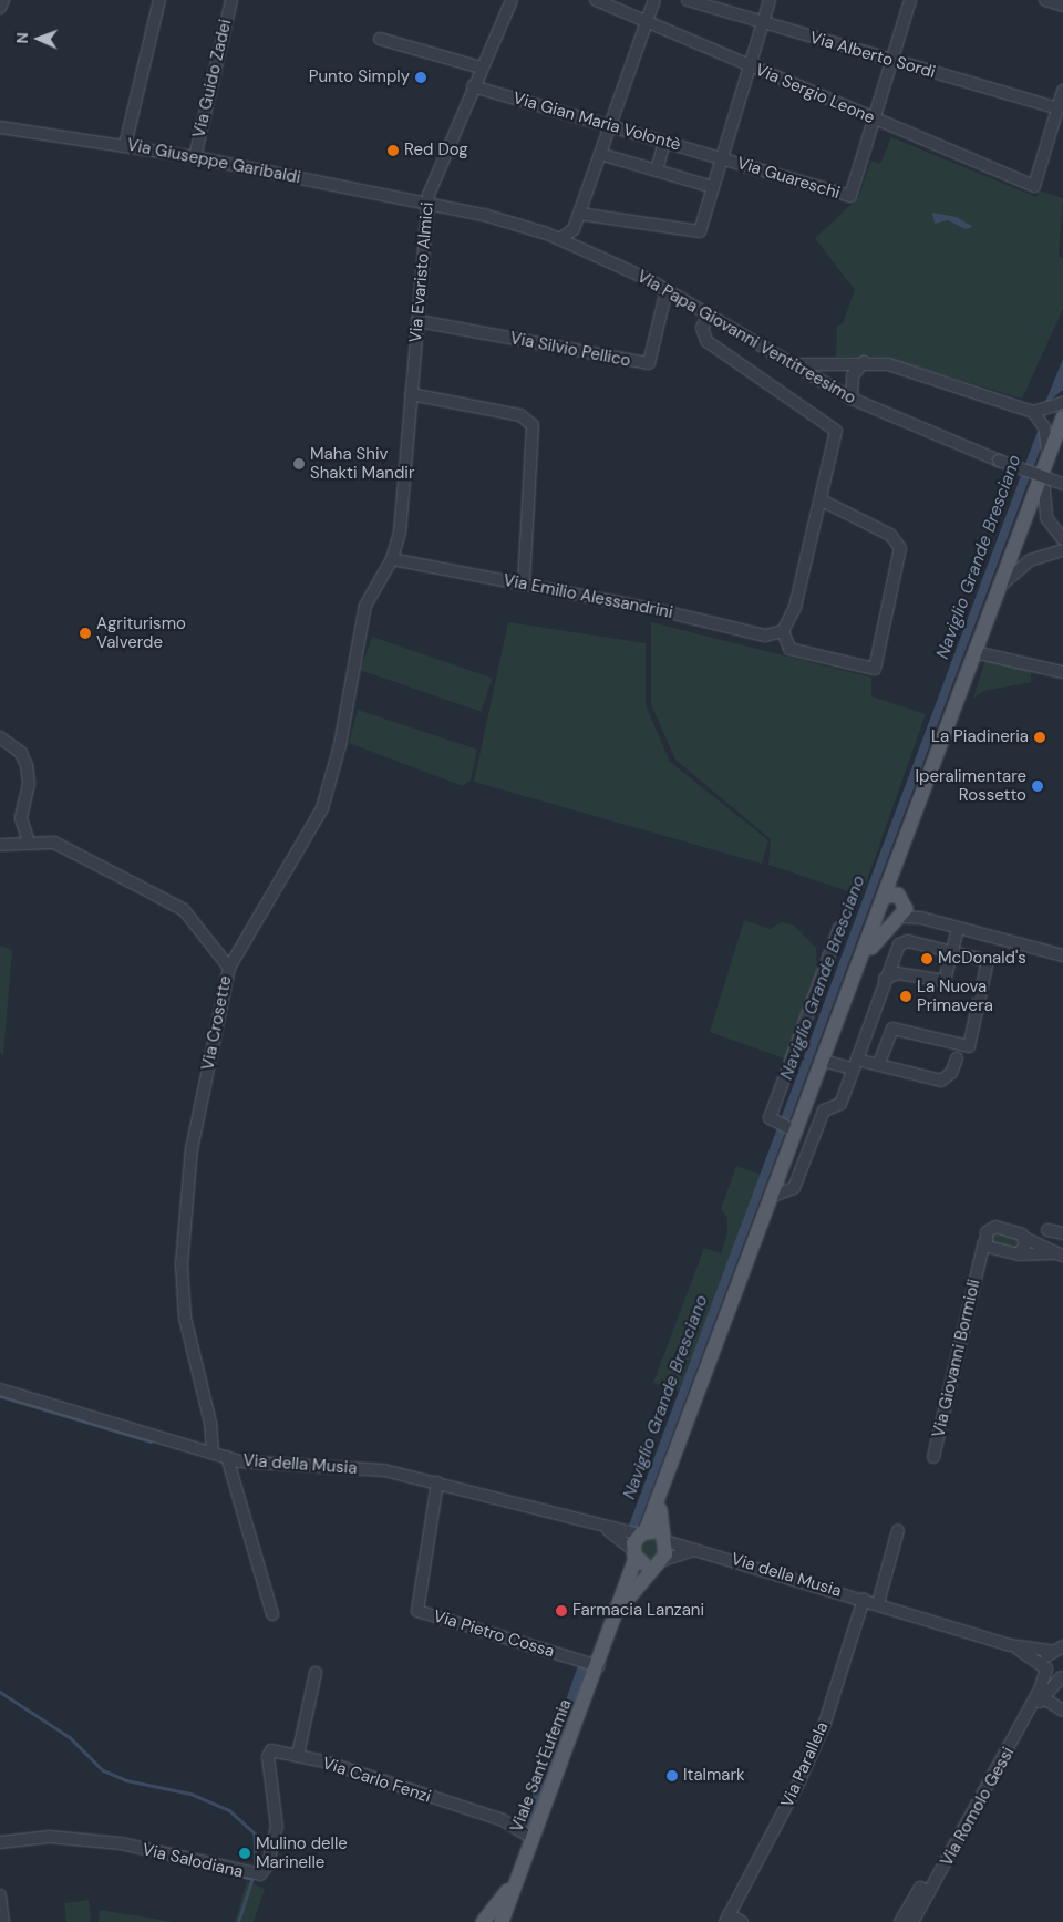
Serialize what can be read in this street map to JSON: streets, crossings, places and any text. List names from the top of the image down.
{
  "streets": {
    "main road": ["Viale Sant'Eufemia"],
    "street": [
      "Via Alberto Sordi",
      "Via Guido Zadei",
      "Via Sergio Leone",
      "Via Gian Maria Volontè",
      "Via Giuseppe Garibaldi",
      "Via Guareschi",
      "Via Evaristo Almici",
      "Via Papa Giovanni Ventitreesimo",
      "Via Silvio Pellico",
      "Via Emilio Alessandrini",
      "Via Crosette",
      "Via Giovanni Bormioli",
      "Via della Musia",
      "Via Pietro Cossa",
      "Via Parallela",
      "Via Carlo Fenzi",
      "Via Romolo Gessi",
      "Via Salodiana"
    ]
  },
  "crossings": [
    ["Via Alberto Sordi", "Via Sergio Leone"],
    ["Via Alberto Sordi", "Via Guareschi"],
    ["Via Guido Zadei", "Via Giuseppe Garibaldi"],
    ["Via Sergio Leone", "Via Guareschi"],
    ["Via Gian Maria Volontè", "Via Guareschi"],
    ["Via Gian Maria Volontè", "Via Evaristo Almici"],
    ["Via Giuseppe Garibaldi", "Via Evaristo Almici"],
    ["Via Giuseppe Garibaldi", "Via Papa Giovanni Ventitreesimo"],
    ["Via Evaristo Almici", "Via Papa Giovanni Ventitreesimo"],
    ["Via Evaristo Almici", "Via Silvio Pellico"],
    ["Via Evaristo Almici", "Via Emilio Alessandrini"],
    ["Via Evaristo Almici", "Via Crosette"],
    ["Via Papa Giovanni Ventitreesimo", "Via Silvio Pellico"],
    ["Via Emilio Alessandrini", "Via Crosette"],
    ["Via Crosette", "Via della Musia"],
    ["Via della Musia", "Via Pietro Cossa"],
    ["Via della Musia", "Via Parallela"],
    ["Via della Musia", "Viale Sant'Eufemia"],
    ["Via della Musia", "Via Romolo Gessi"],
    ["Via Pietro Cossa", "Viale Sant'Eufemia"],
    ["Viale Sant'Eufemia", "Via Carlo Fenzi"],
    ["Via Carlo Fenzi", "Via Salodiana"]
  ],
  "water": ["Naviglio Grande Bresciano"],
  "places": [
    "Punto Simply",
    "Red Dog",
    "Maha Shiv Shakti Mandir",
    "Agriturismo Valverde",
    "La Piadineria",
    "Iperalimentare Rossetto",
    "McDonald's",
    "La Nuova Primavera",
    "Farmacia Lanzani",
    "Italmark",
    "Mulino delle Marinelle"
  ],
  "north": "left"
}
